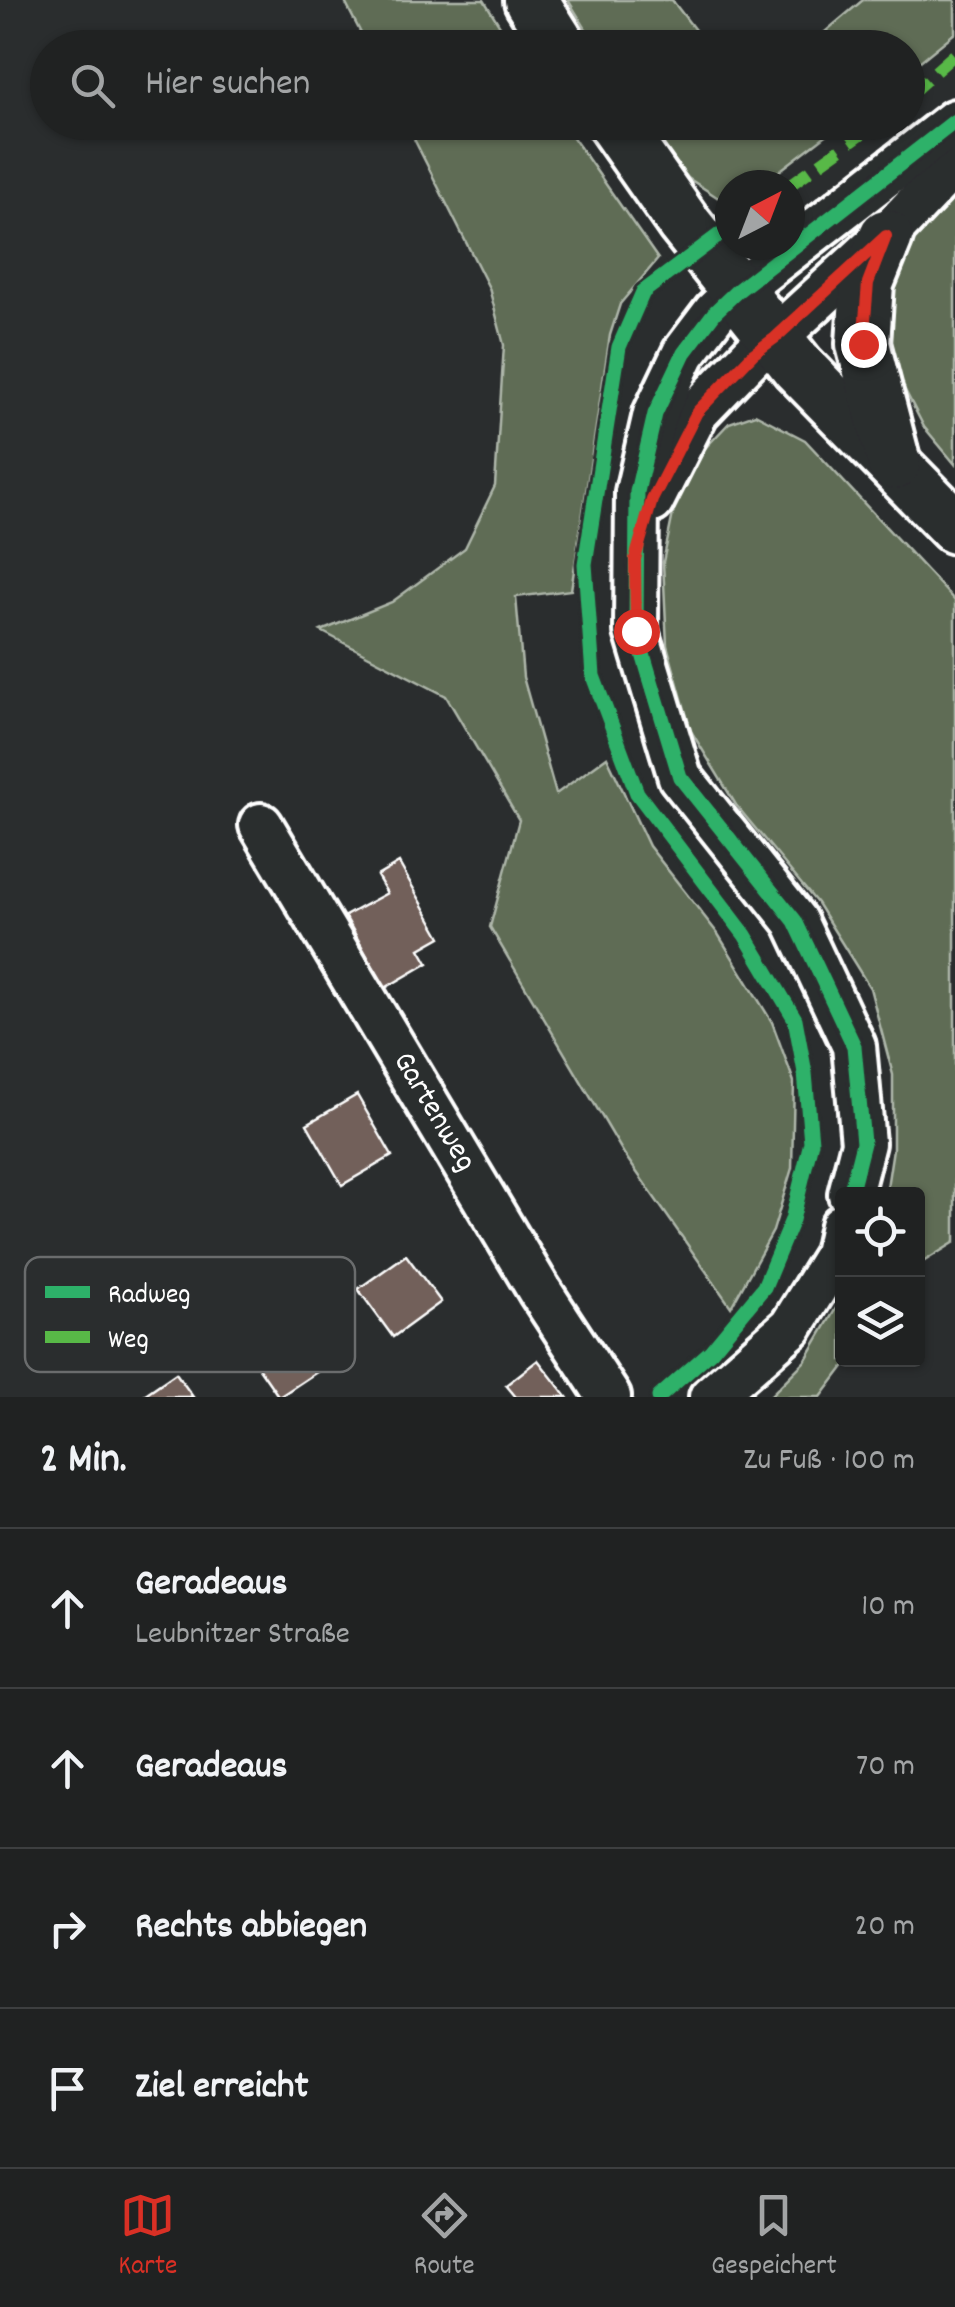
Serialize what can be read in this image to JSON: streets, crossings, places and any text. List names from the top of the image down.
{
  "streets": {
    "street": ["Gartenweg"]
  },
  "legend": ["Radweg", "Weg"],
  "north": "top right",
  "page": {
    "search": "Hier suchen",
    "heading": ["2 Min.", "Zu Fuß · 100 m"],
    "list": [
      ["Geradeaus", "Leubnitzer Straße", "10 m"],
      ["Geradeaus", "70 m"],
      ["Rechts abbiegen", "20 m"],
      "Ziel erreicht"
    ],
    "nav": ["Karte", "Route", "Gespeichert"]
  }
}
